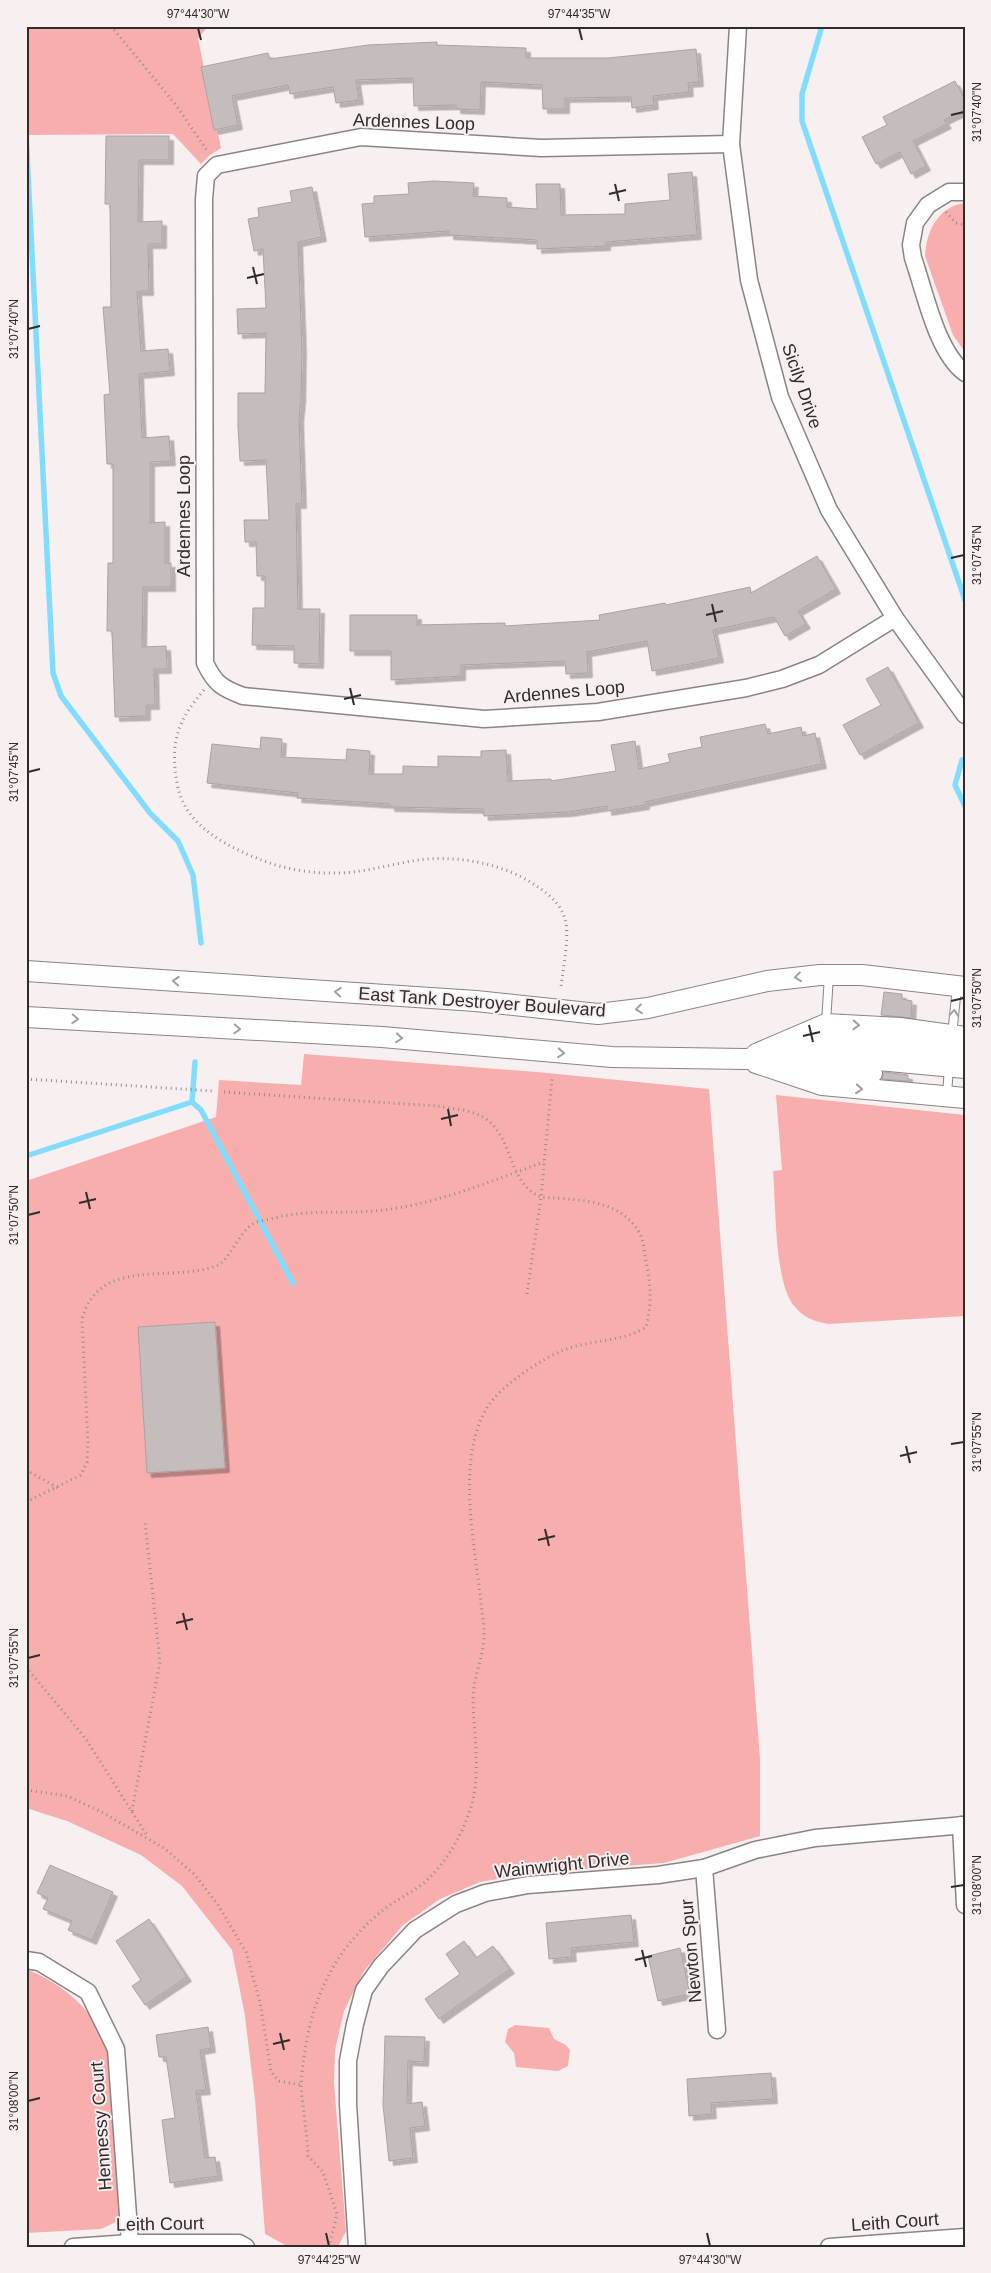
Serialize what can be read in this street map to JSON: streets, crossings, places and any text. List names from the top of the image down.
{
  "streets": {
    "street": [
      "Ardennes Loop",
      "Sicily Drive",
      "East Tank Destroyer Boulevard",
      "Wainwright Drive",
      "Newton Spur",
      "Hennessy Court",
      "Leith Court"
    ]
  },
  "crossings": [
    ["Ardennes Loop", "Sicily Drive"],
    ["Wainwright Drive", "Newton Spur"],
    ["Hennessy Court", "Leith Court"]
  ],
  "coordinates": [
    "97°44'30\"W",
    "97°44'35\"W",
    "31°07'40\"N",
    "31°07'45\"N",
    "31°07'50\"N",
    "31°07'55\"N",
    "31°08'00\"N",
    "97°44'25\"W"
  ]
}
